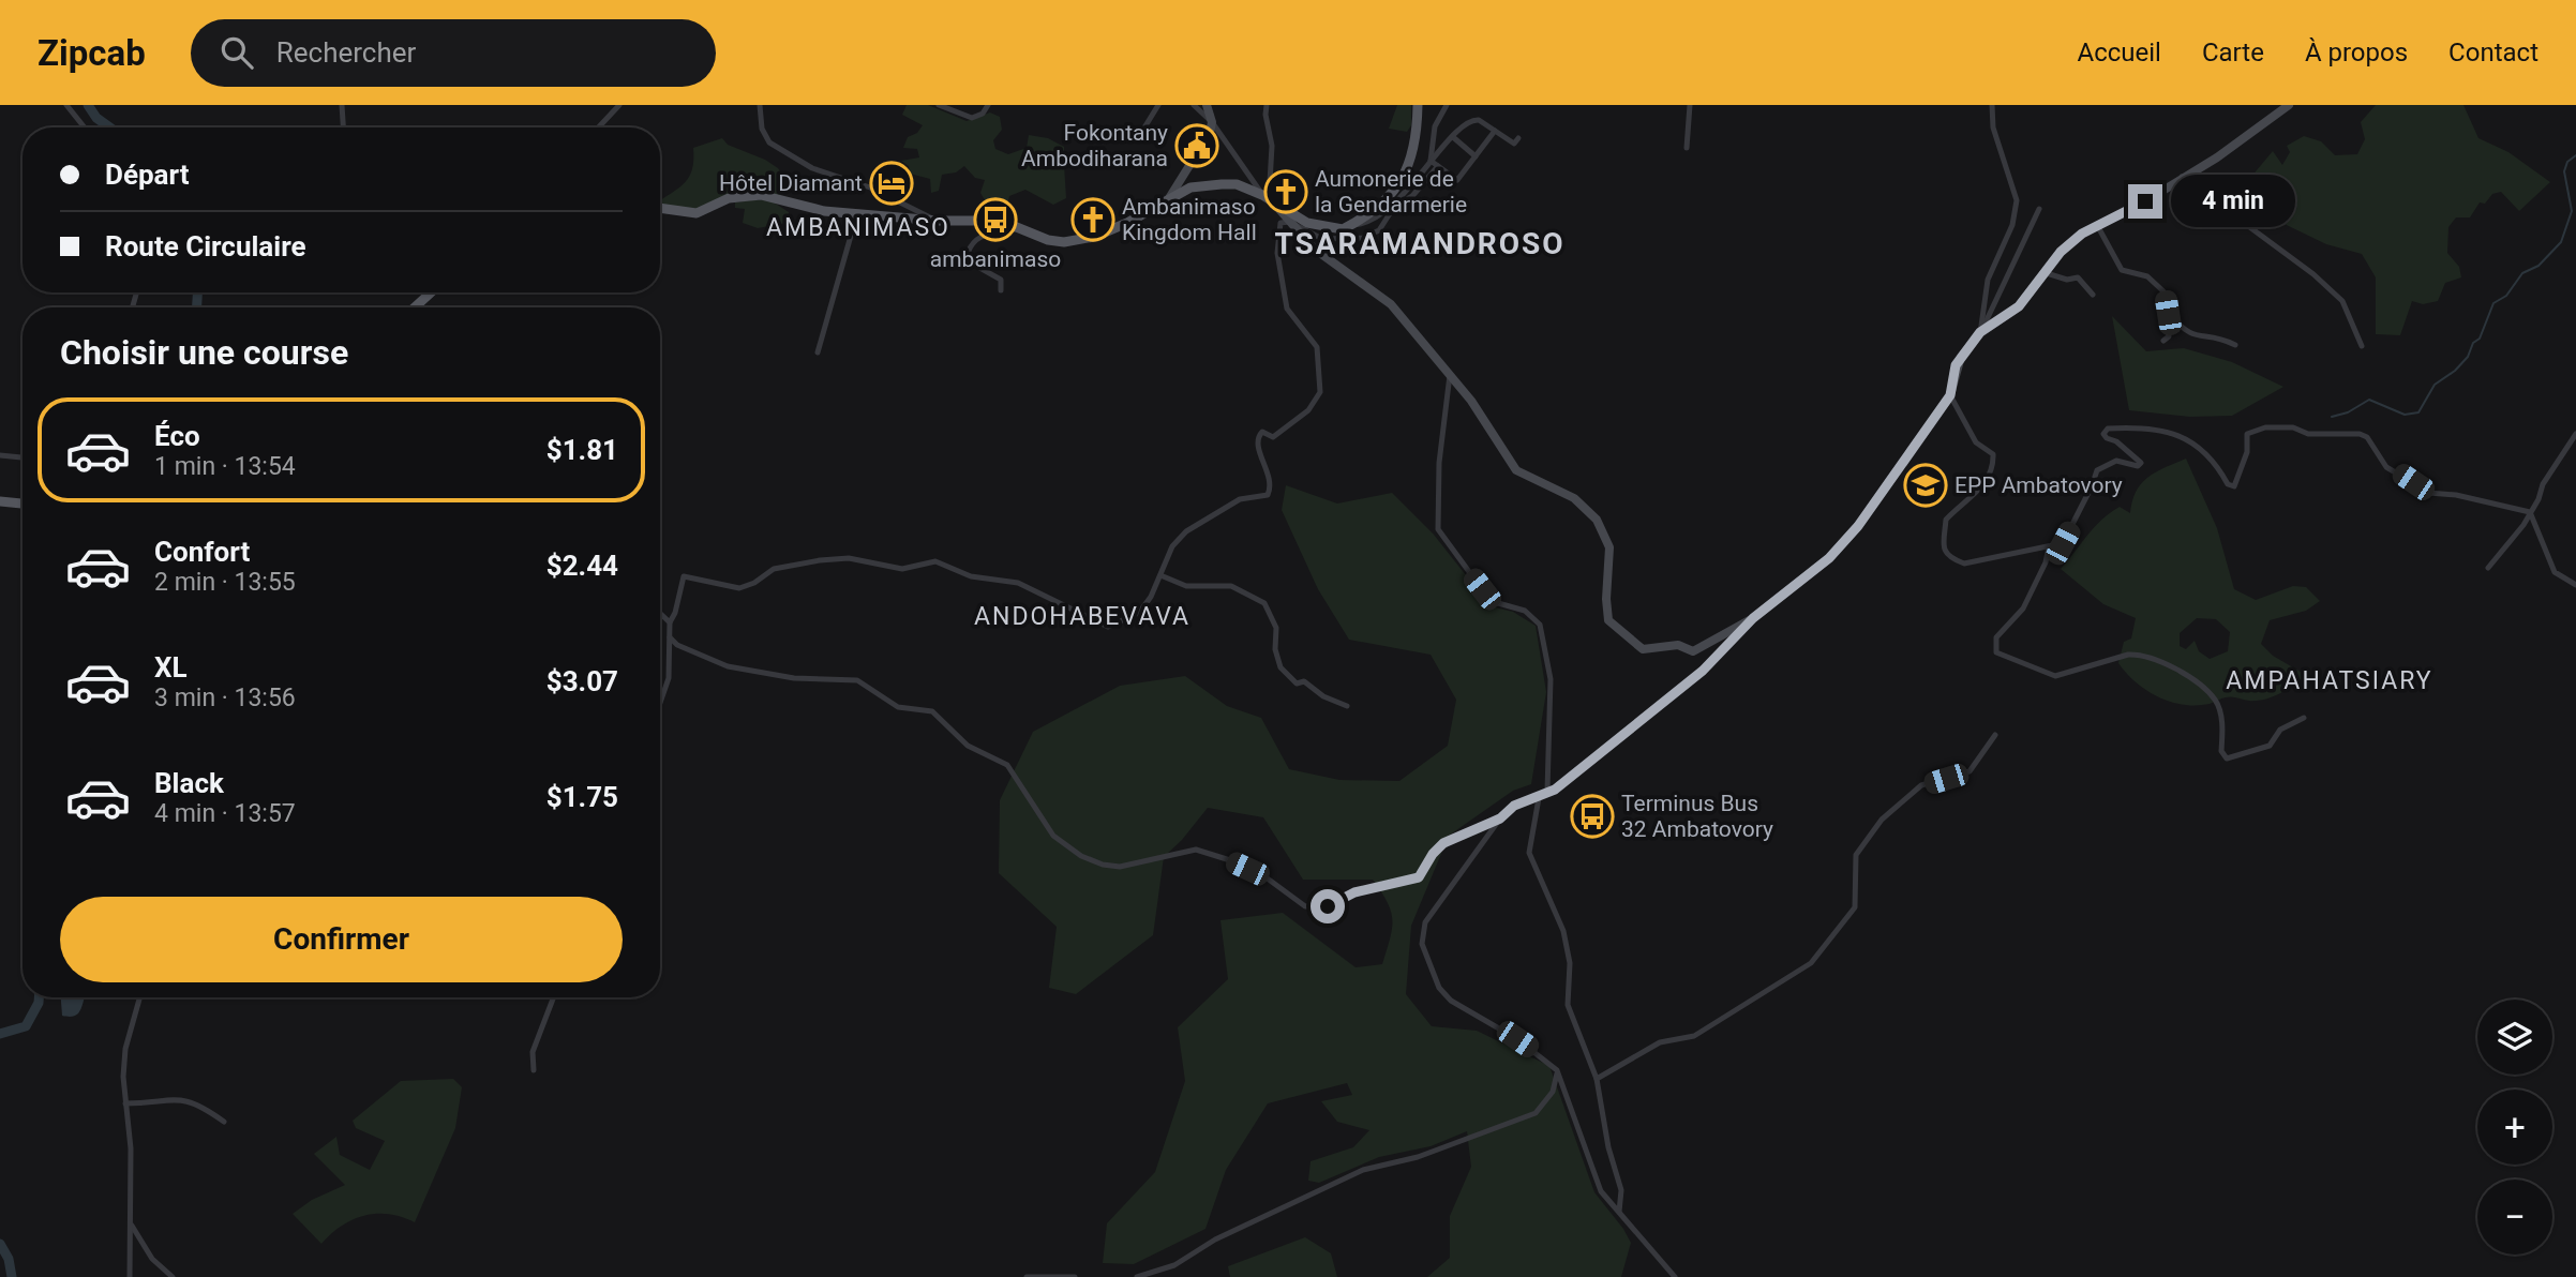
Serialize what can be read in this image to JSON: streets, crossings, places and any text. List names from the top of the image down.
{
  "districts": [
    "AMBANIMASO",
    "TSARAMANDROSO",
    "ANDOHABEVAVA",
    "AMPAHATSIARY"
  ],
  "places": {
    "public building": ["Fokontany Ambodiharana"],
    "hotel": ["Hôtel Diamant"],
    "church": ["Aumonerie de la Gendarmerie", "Ambanimaso Kingdom Hall"],
    "bus stop": ["ambanimaso", "Terminus Bus 32 Ambatovory"],
    "school or university": ["EPP Ambatovory"]
  },
  "page": {
    "header": "Zipcab",
    "search": "Rechercher",
    "nav": [
      "Accueil",
      "Carte",
      "À propos",
      "Contact"
    ],
    "banner": ["Départ", "Route Circulaire"],
    "bubble": "4 min",
    "heading": "Choisir une course",
    "list": [
      {
        "name": "Éco",
        "note": "1 min · 13:54",
        "value": "$1.81"
      },
      {
        "name": "Confort",
        "note": "2 min · 13:55",
        "value": "$2.44"
      },
      {
        "name": "XL",
        "note": "3 min · 13:56",
        "value": "$3.07"
      },
      {
        "name": "Black",
        "note": "4 min · 13:57",
        "value": "$1.75"
      }
    ],
    "buttons": "Confirmer",
    "map_buttons": ["+", "−"]
  }
}
